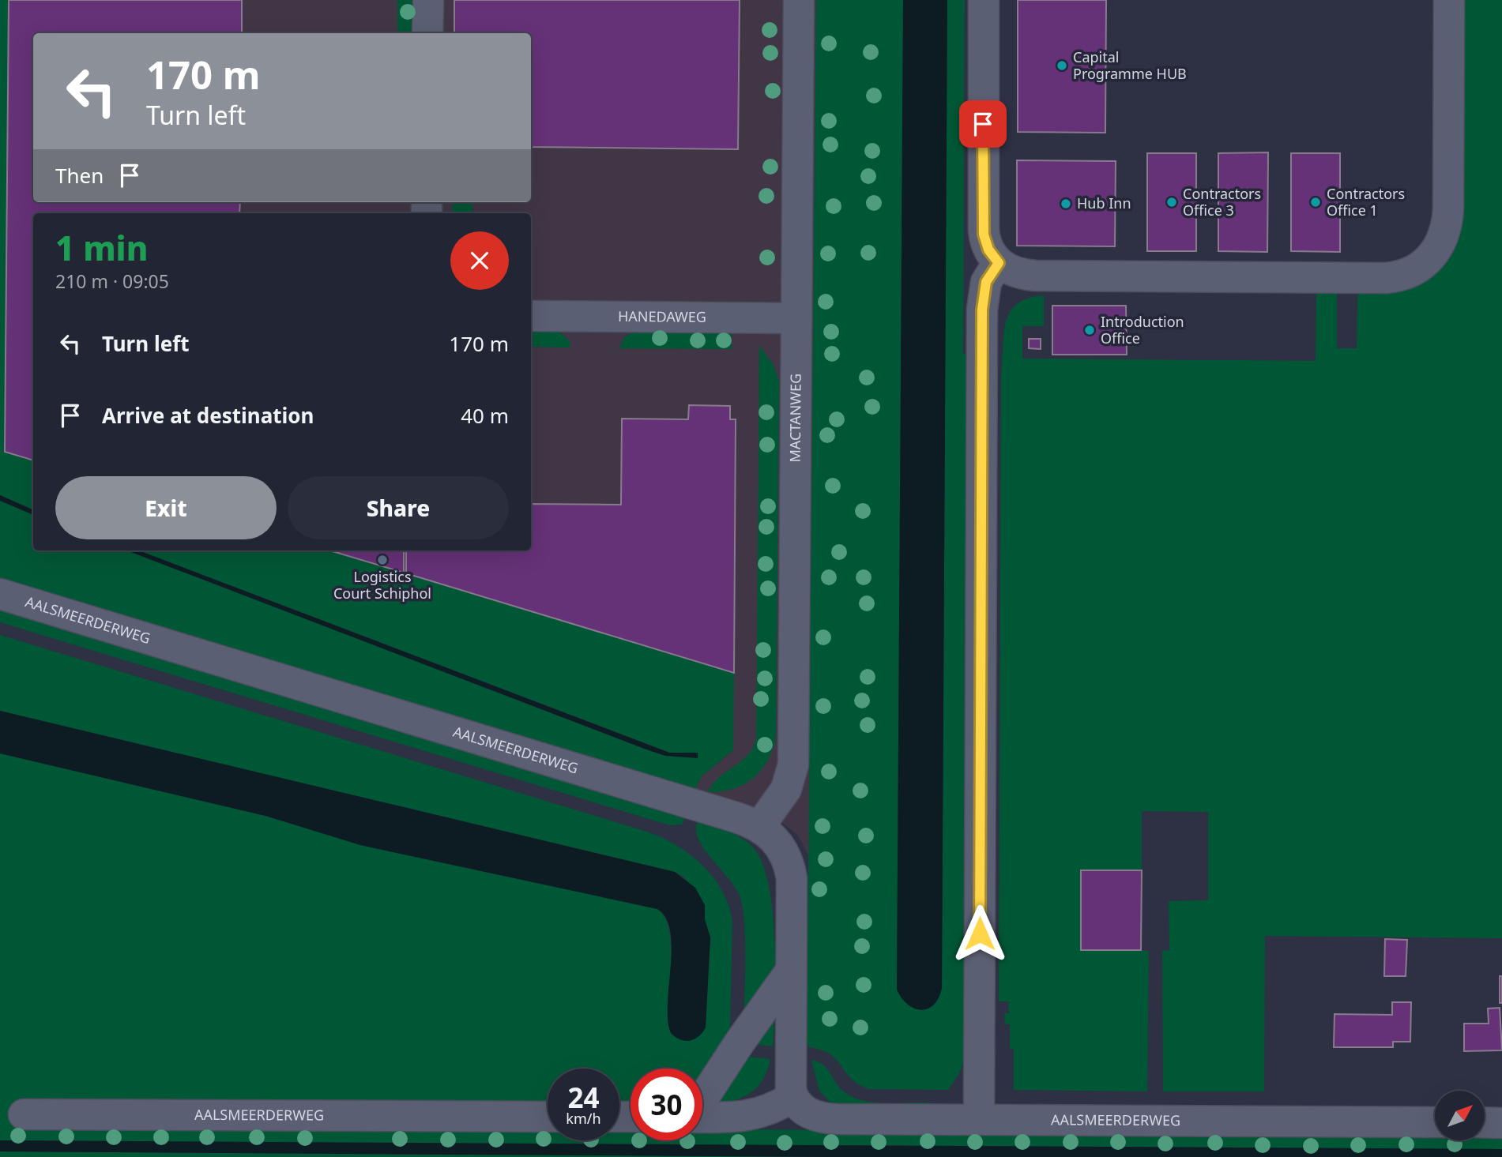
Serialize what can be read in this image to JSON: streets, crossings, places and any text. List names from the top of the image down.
{
  "streets": {
    "street": ["HANEDAWEG", "MACTANWEG", "AALSMEERDERWEG"]
  },
  "crossings": [
    ["HANEDAWEG", "MACTANWEG"],
    ["MACTANWEG", "AALSMEERDERWEG"]
  ],
  "places": [
    "Capital Programme HUB",
    "Contractors Office 3",
    "Contractors Office 1",
    "Hub Inn",
    "Introduction Office",
    "Logistics Court Schiphol"
  ],
  "north": "top right",
  "page": {
    "turn": ["170 m", "Turn left"],
    "then": "Then",
    "heading": ["1 min", "210 m · 09:05"],
    "list": [
      {
        "name": "Turn left",
        "value": "170 m"
      },
      {
        "name": "Arrive at destination",
        "value": "40 m"
      }
    ],
    "buttons": ["Exit", "Share"],
    "speed": "24 km/h",
    "limit": "30"
  }
}
